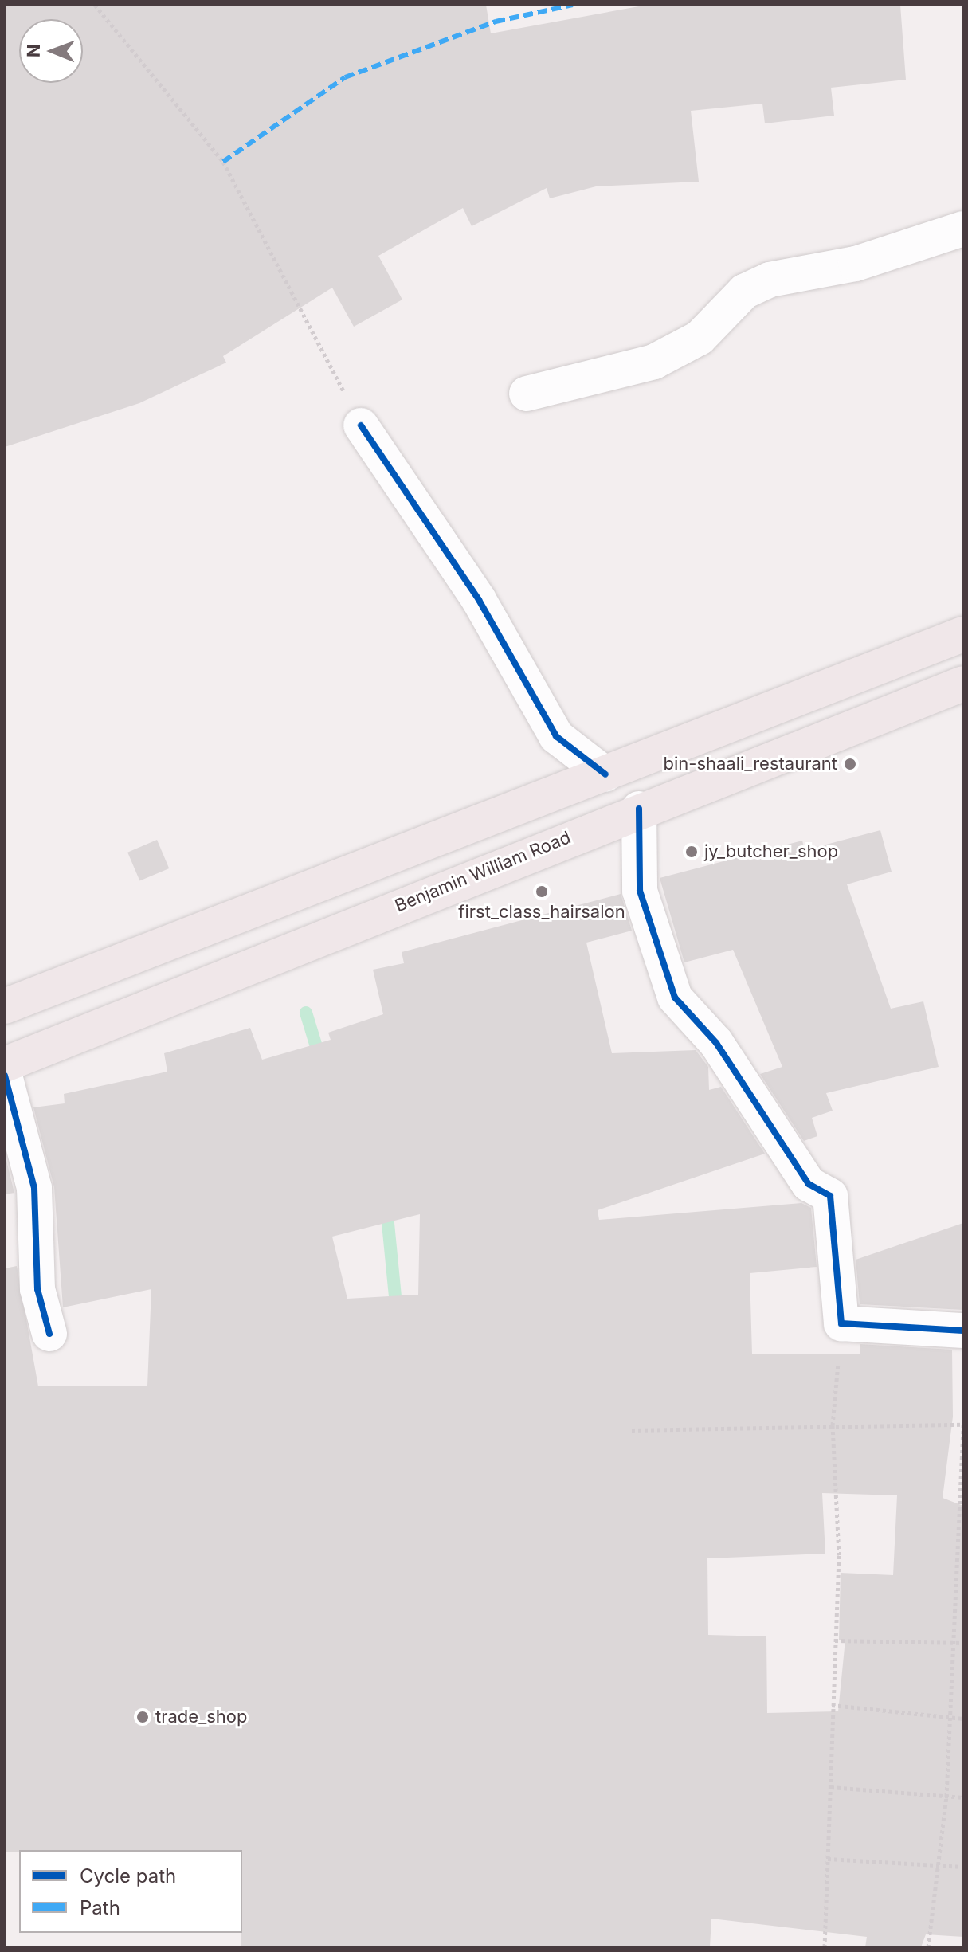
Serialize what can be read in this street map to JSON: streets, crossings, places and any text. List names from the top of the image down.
{
  "streets": {
    "main road": ["Benjamin William Road"]
  },
  "places": [
    "bin-shaali_restaurant",
    "jy_butcher_shop",
    "first_class_hairsalon",
    "trade_shop"
  ],
  "legend": ["Cycle path", "Path"],
  "north": "left"
}
